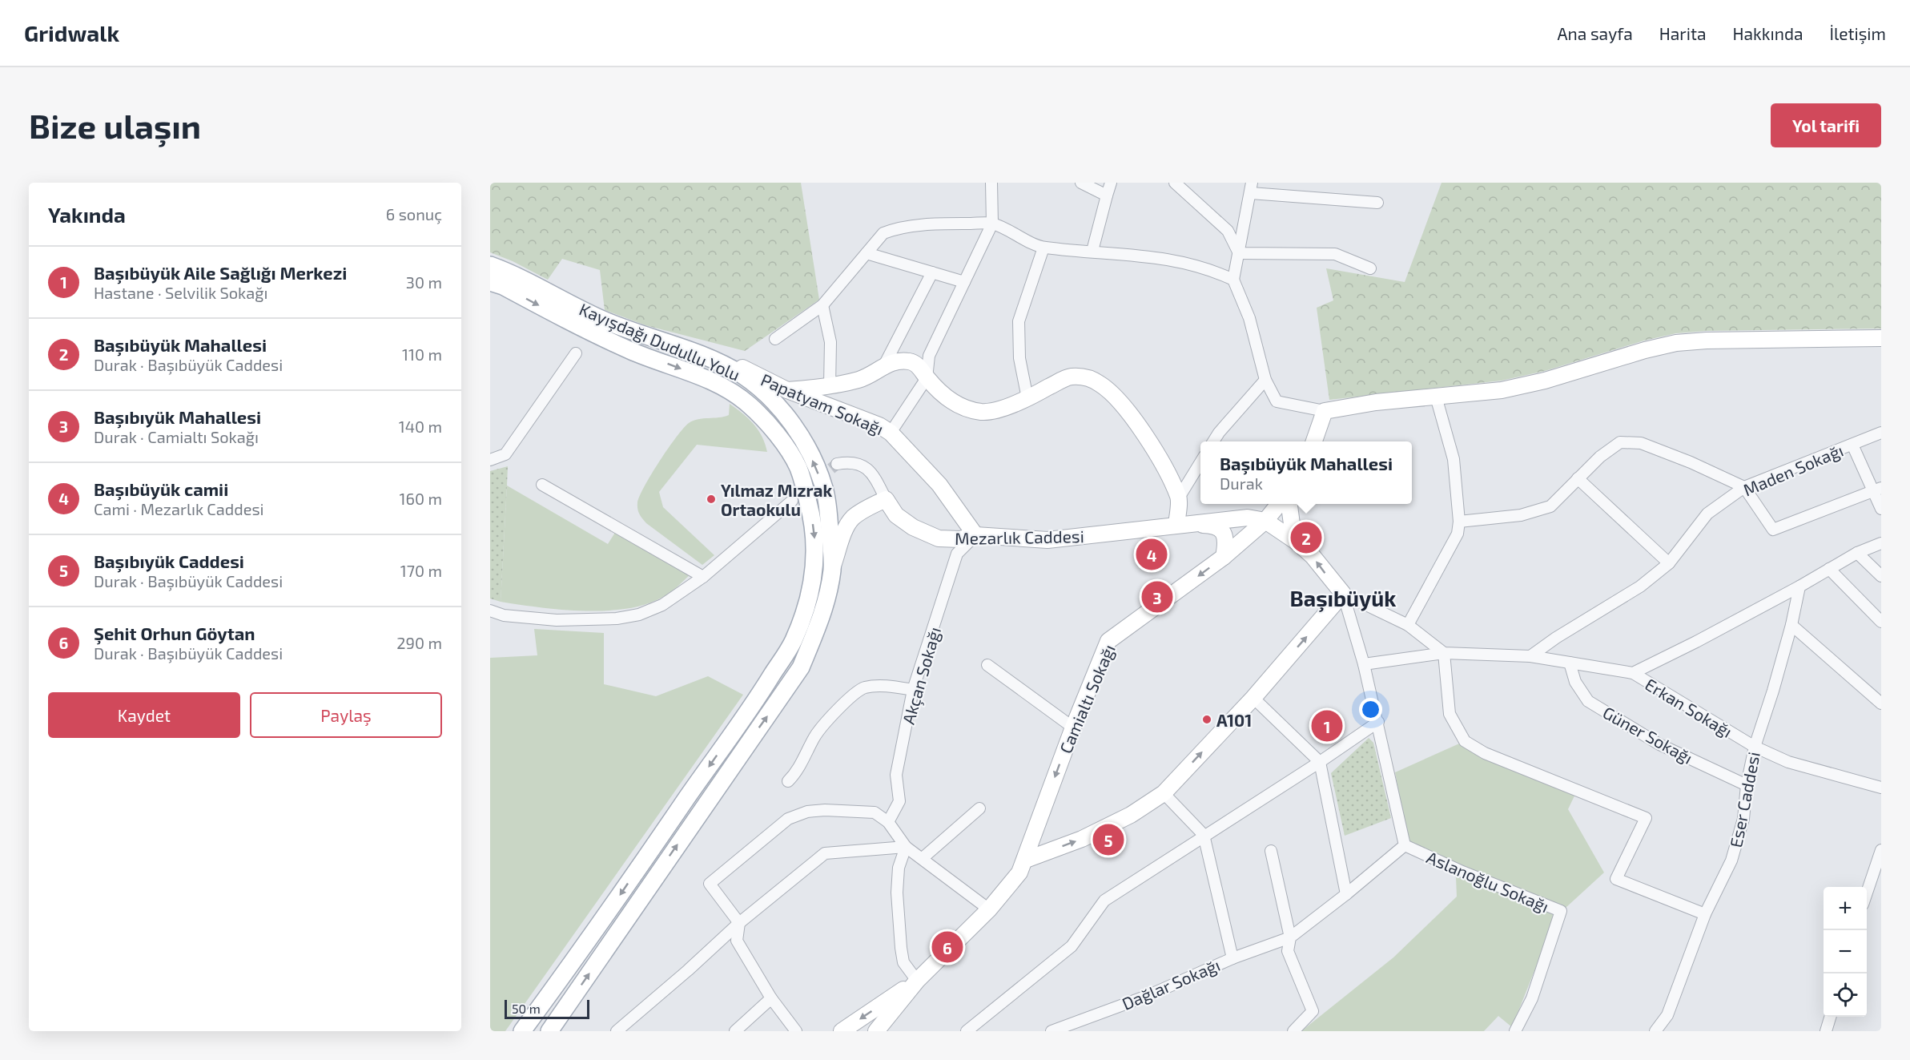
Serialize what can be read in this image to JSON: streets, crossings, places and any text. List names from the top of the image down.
{
  "streets": {
    "main road": [
      "Kayışdağı Dudullu Yolu",
      "Papatyam Sokağı",
      "Mezarlık Caddesi",
      "Camialtı Sokağı"
    ],
    "street": [
      "Maden Sokağı",
      "Akçan Sokağı",
      "Erkan Sokağı",
      "Güner Sokağı",
      "Eser Caddesi",
      "Aslanoğlu Sokağı",
      "Dağlar Sokağı"
    ]
  },
  "crossings": [
    ["Kayışdağı Dudullu Yolu", "Papatyam Sokağı"],
    ["Papatyam Sokağı", "Mezarlık Caddesi"],
    ["Papatyam Sokağı", "Akçan Sokağı"],
    ["Mezarlık Caddesi", "Akçan Sokağı"],
    ["Mezarlık Caddesi", "Camialtı Sokağı"],
    ["Erkan Sokağı", "Eser Caddesi"],
    ["Güner Sokağı", "Eser Caddesi"],
    ["Aslanoğlu Sokağı", "Dağlar Sokağı"]
  ],
  "districts": ["Başıbüyük"],
  "places": ["Yılmaz Mızrak Ortaokulu", "A101"],
  "scale_bar": "50 m",
  "page": {
    "header": "Gridwalk",
    "nav": [
      "Ana sayfa",
      "Harita",
      "Hakkında",
      "İletişim"
    ],
    "buttons": [
      "Yol tarifi",
      ["Kaydet", "Paylaş"]
    ],
    "title": "Bize ulaşın",
    "heading": ["Yakında", "6 sonuç"],
    "list": [
      {
        "mark": "1",
        "name": "Başıbüyük Aile Sağlığı Merkezi",
        "note": "Hastane · Selvilik Sokağı",
        "value": "30 m"
      },
      {
        "mark": "2",
        "name": "Başıbüyük Mahallesi",
        "note": "Durak · Başıbüyük Caddesi",
        "value": "110 m"
      },
      {
        "mark": "3",
        "name": "Başıbıyük Mahallesi",
        "note": "Durak · Camialtı Sokağı",
        "value": "140 m"
      },
      {
        "mark": "4",
        "name": "Başıbüyük camii",
        "note": "Cami · Mezarlık Caddesi",
        "value": "160 m"
      },
      {
        "mark": "5",
        "name": "Başıbıyük Caddesi",
        "note": "Durak · Başıbüyük Caddesi",
        "value": "170 m"
      },
      {
        "mark": "6",
        "name": "Şehit Orhun Göytan",
        "note": "Durak · Başıbüyük Caddesi",
        "value": "290 m"
      }
    ],
    "popup": ["Başıbüyük Mahallesi", "Durak"],
    "pins": [
      "2",
      "4",
      "3",
      "1",
      "5",
      "6"
    ],
    "map_buttons": ["+", "−"],
    "scale": "50 m"
  }
}
